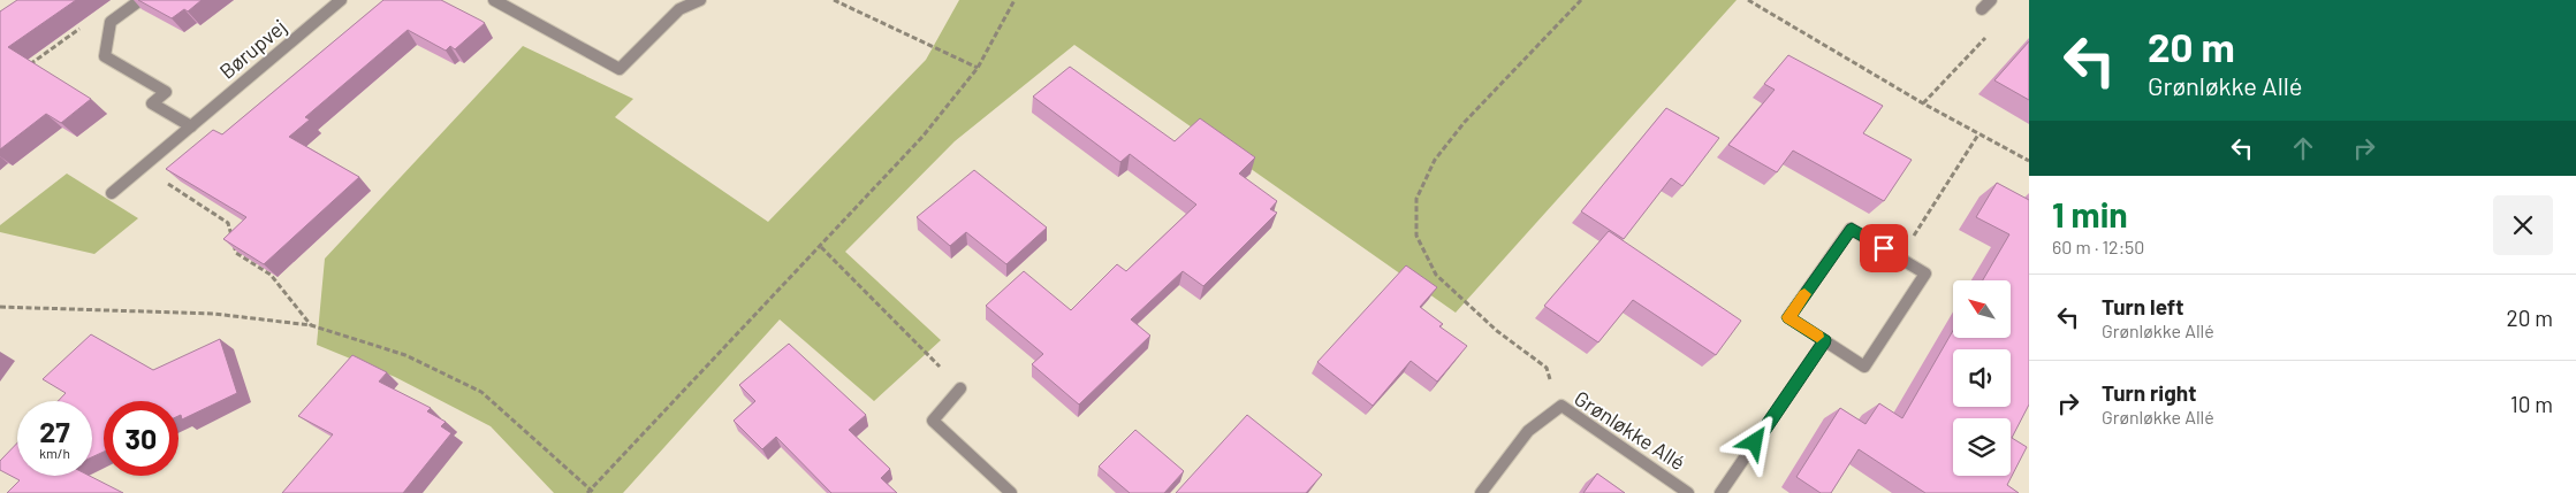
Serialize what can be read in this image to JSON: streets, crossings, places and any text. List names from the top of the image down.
{
  "streets": {
    "street": ["Børupvej", "Grønløkke Allé"]
  },
  "north": "top left",
  "page": {
    "turn": ["20 m", "Grønløkke Allé"],
    "heading": ["1 min", "60 m · 12:50"],
    "list": [
      {
        "name": "Turn left",
        "note": "Grønløkke Allé",
        "value": "20 m"
      },
      {
        "name": "Turn right",
        "note": "Grønløkke Allé",
        "value": "10 m"
      }
    ],
    "speed": "27 km/h",
    "limit": "30"
  }
}
